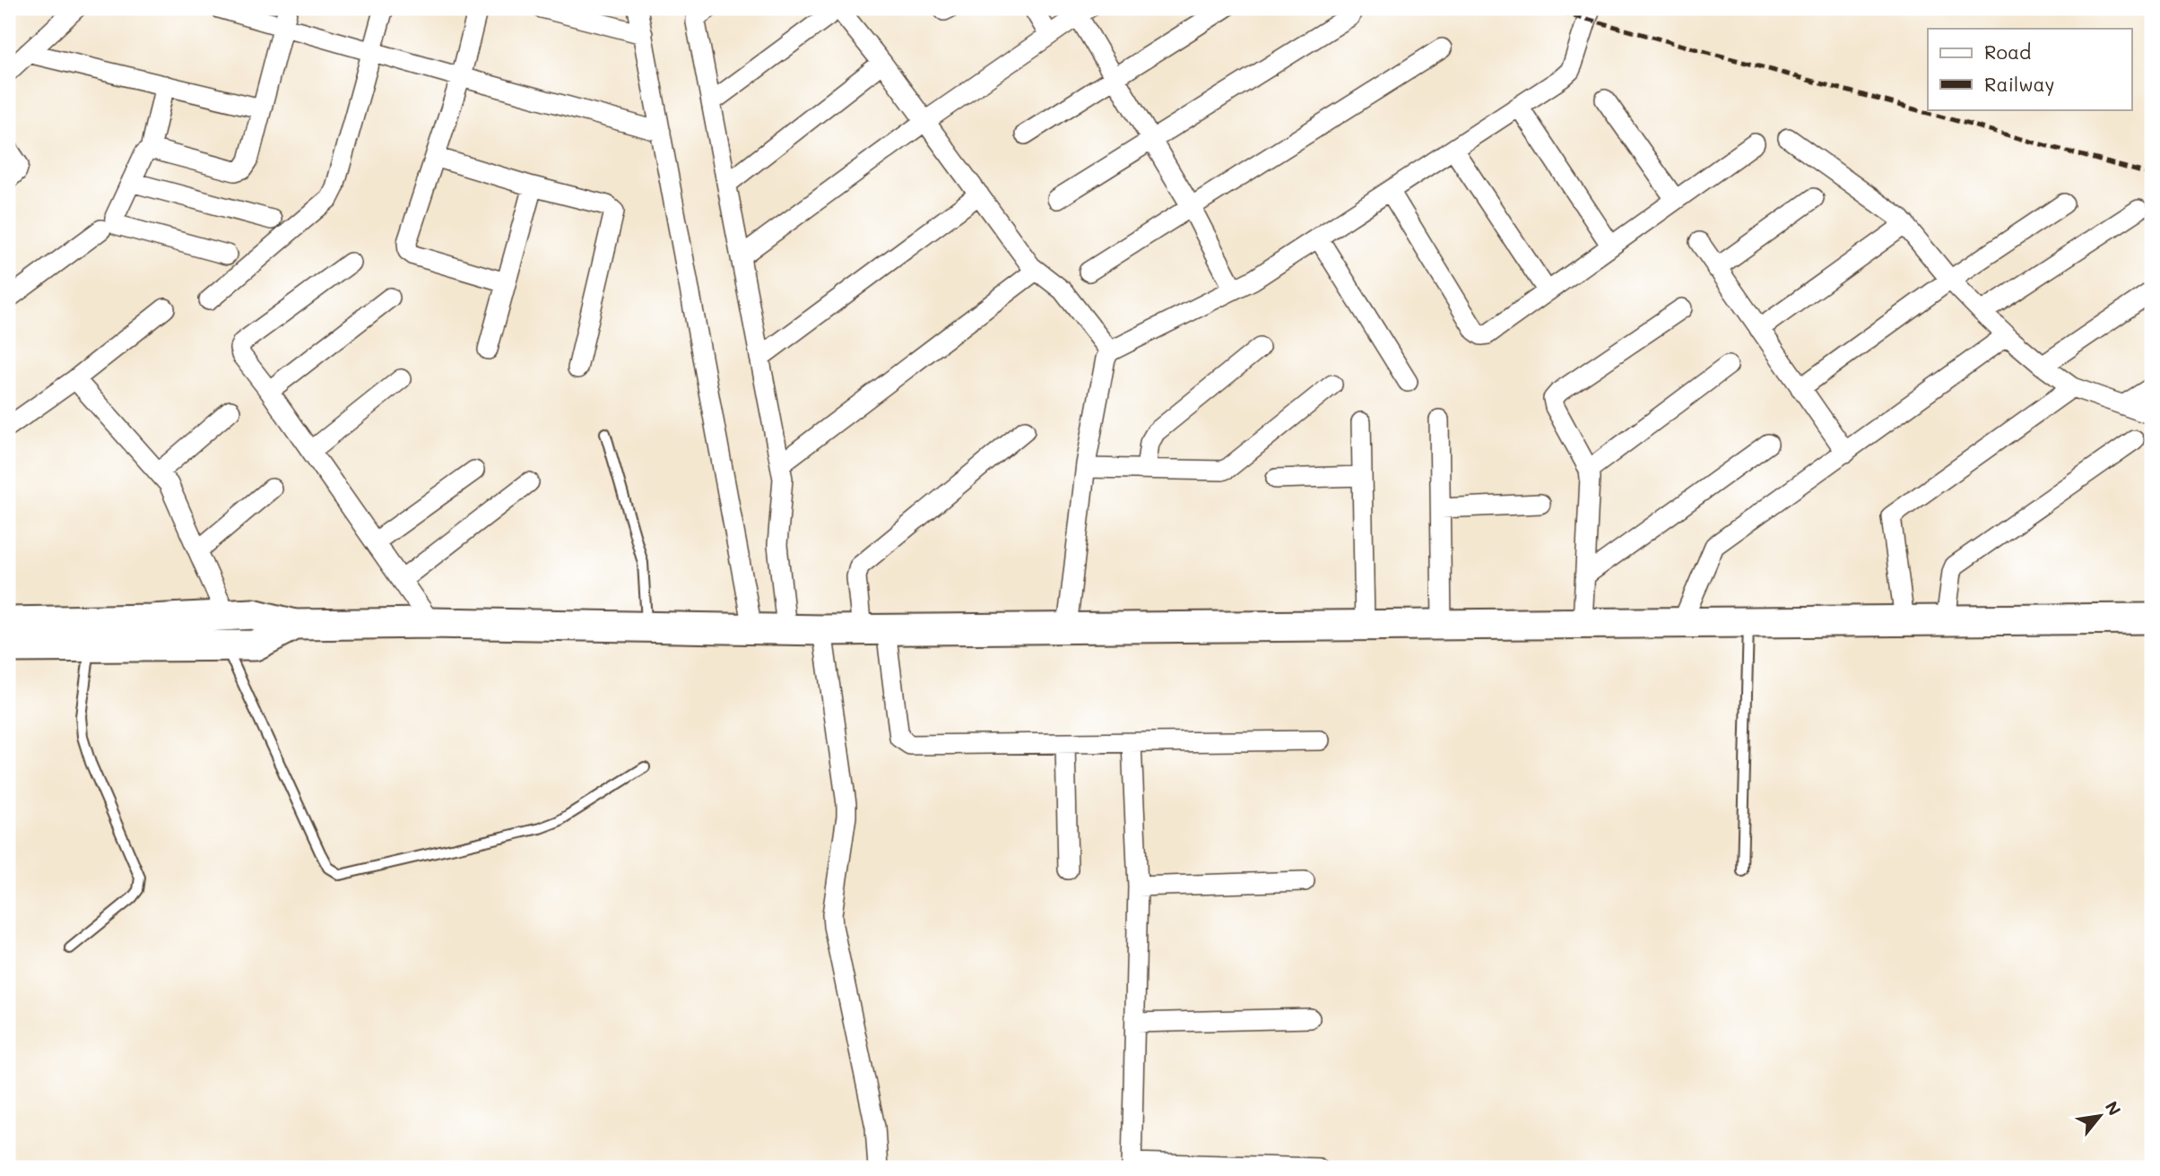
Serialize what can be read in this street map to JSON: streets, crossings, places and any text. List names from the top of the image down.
{
  "legend": ["Road", "Railway"],
  "north": "top right"
}
